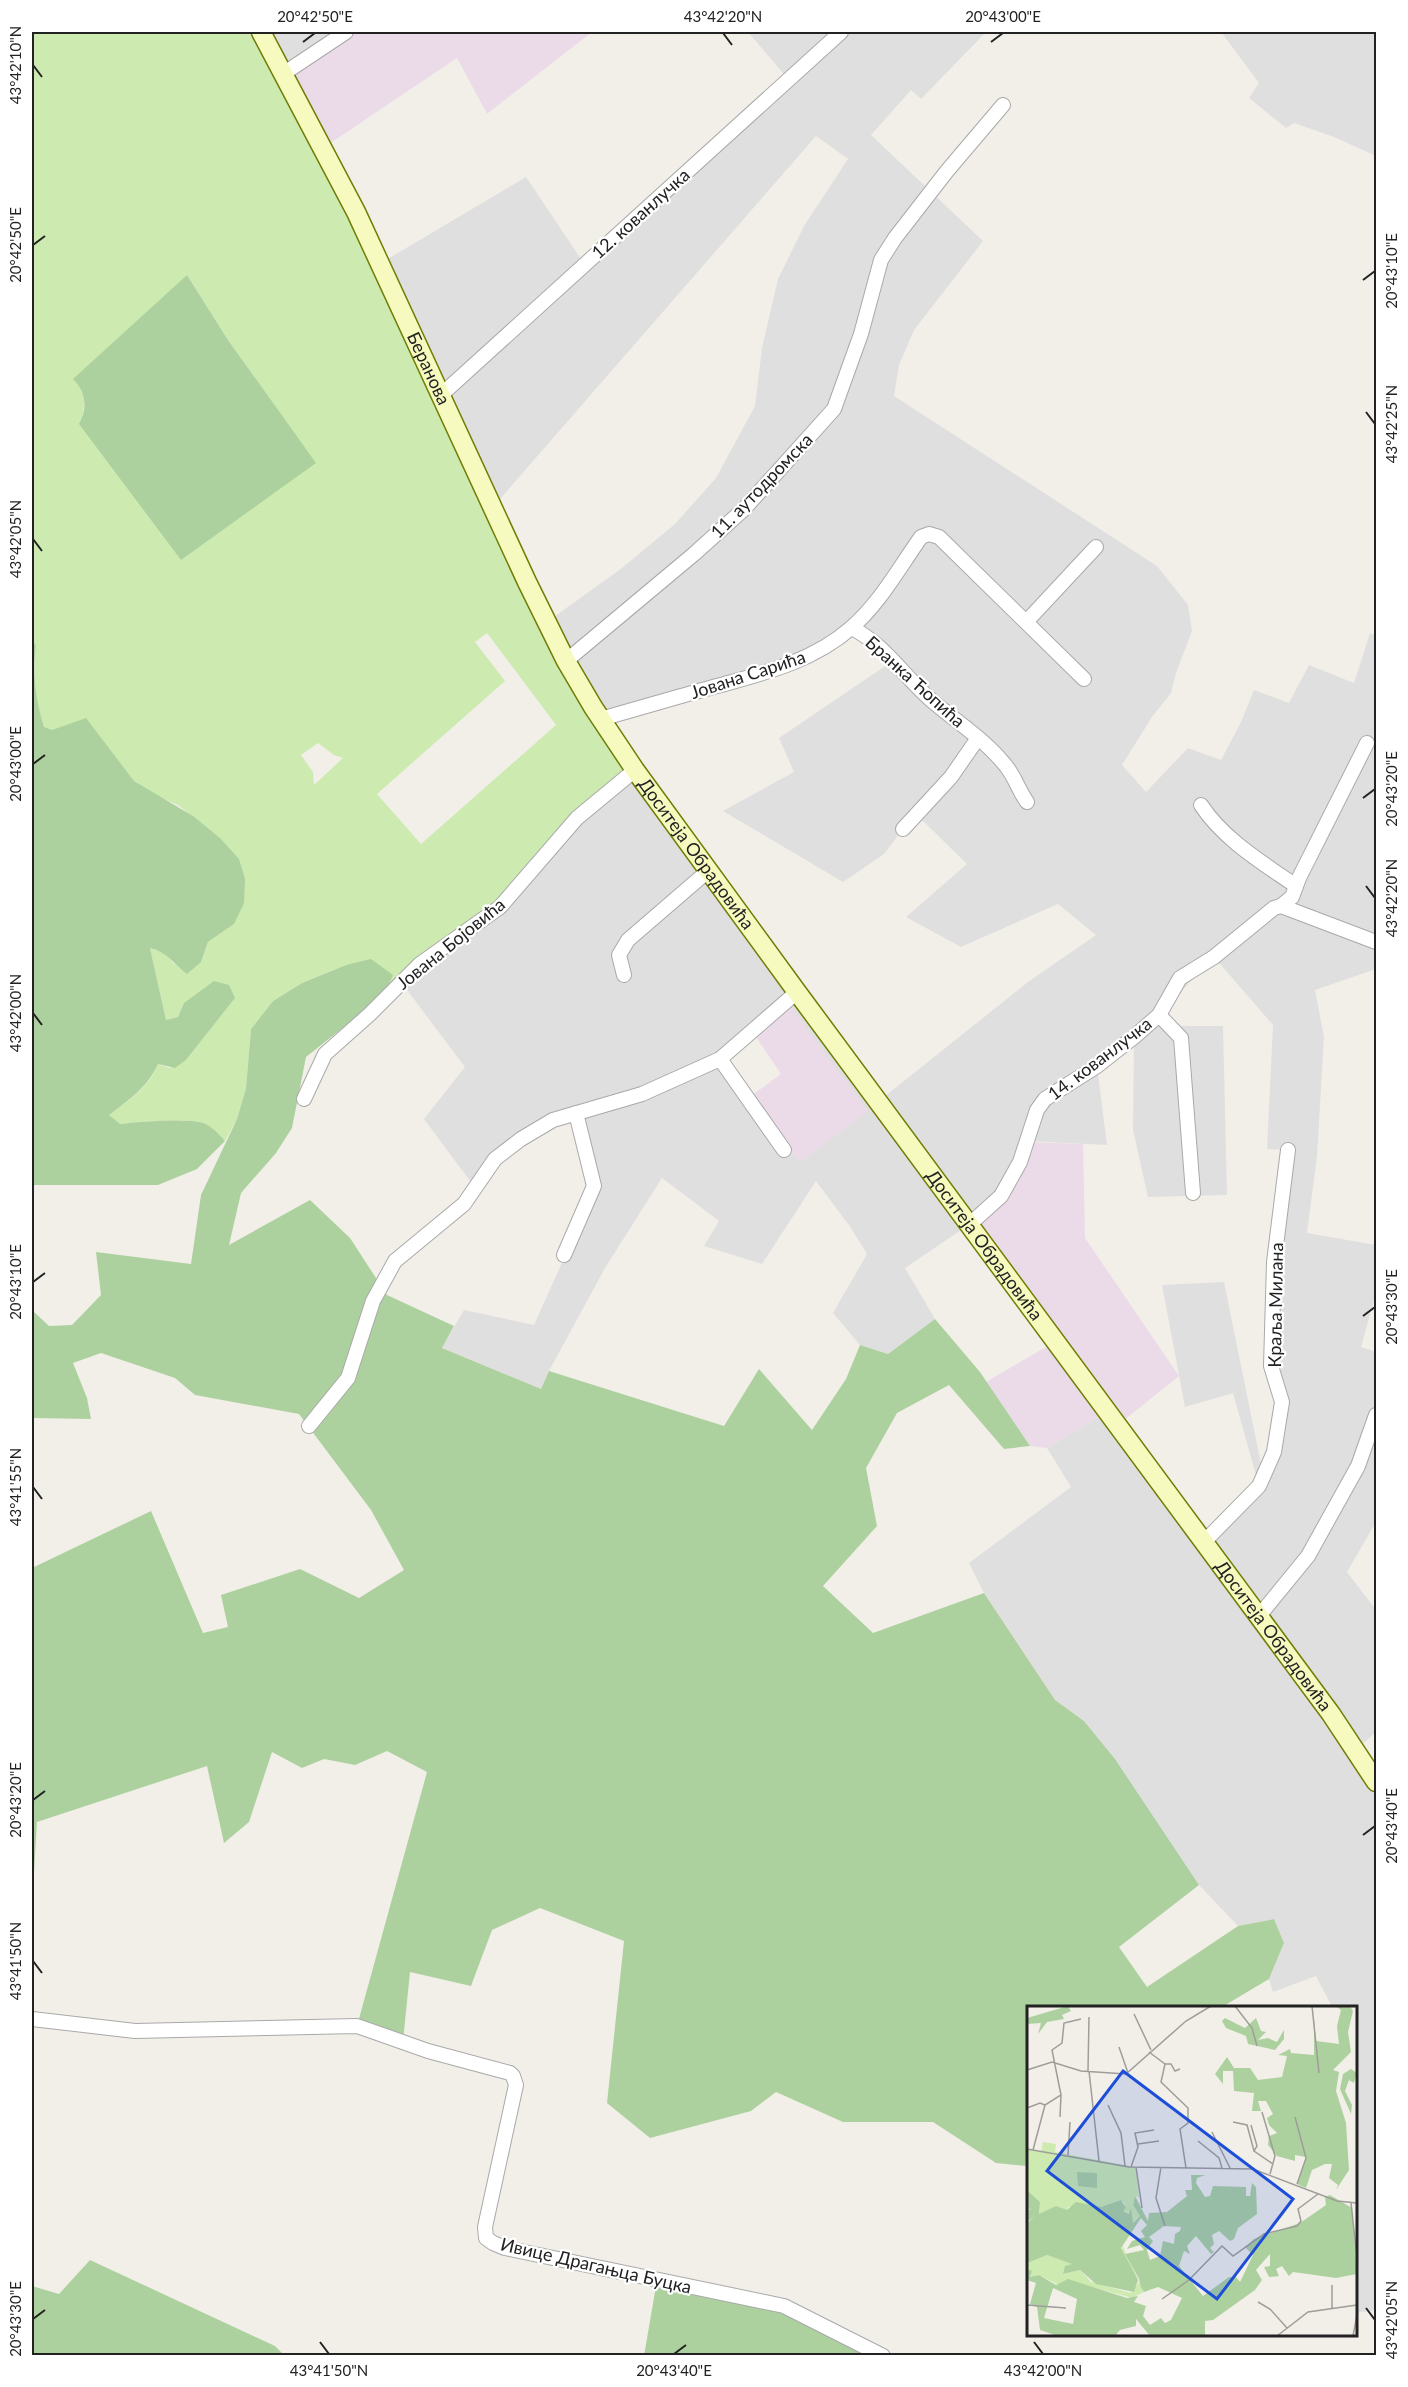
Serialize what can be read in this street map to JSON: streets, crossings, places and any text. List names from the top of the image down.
{
  "streets": {
    "main road": ["Беранова", "Доситеја Обрадовића"],
    "street": [
      "12. кованлучка",
      "11. аутодромска",
      "Јована Сарића",
      "Бранка Ћопића",
      "Јована Бојовића",
      "14. кованлучка",
      "Краља Милана",
      "Ивице Драгањца Буцка"
    ]
  },
  "crossings": [
    ["12. кованлучка", "Беранова"],
    ["Беранова", "11. аутодромска"],
    ["Беранова", "Јована Сарића"],
    ["Беранова", "Доситеја Обрадовића"],
    ["Јована Сарића", "Бранка Ћопића"],
    ["Јована Сарића", "Доситеја Обрадовића"],
    ["Доситеја Обрадовића", "Јована Бојовића"],
    ["Доситеја Обрадовића", "14. кованлучка"],
    ["Доситеја Обрадовића", "Краља Милана"]
  ],
  "coordinates": [
    "20°42'50\"E",
    "43°42'20\"N",
    "20°43'00\"E",
    "43°42'10\"N",
    "20°43'10\"E",
    "43°42'25\"N",
    "43°42'05\"N",
    "20°43'20\"E",
    "43°42'00\"N",
    "20°43'30\"E",
    "43°41'55\"N",
    "20°43'40\"E",
    "43°41'50\"N"
  ]
}
